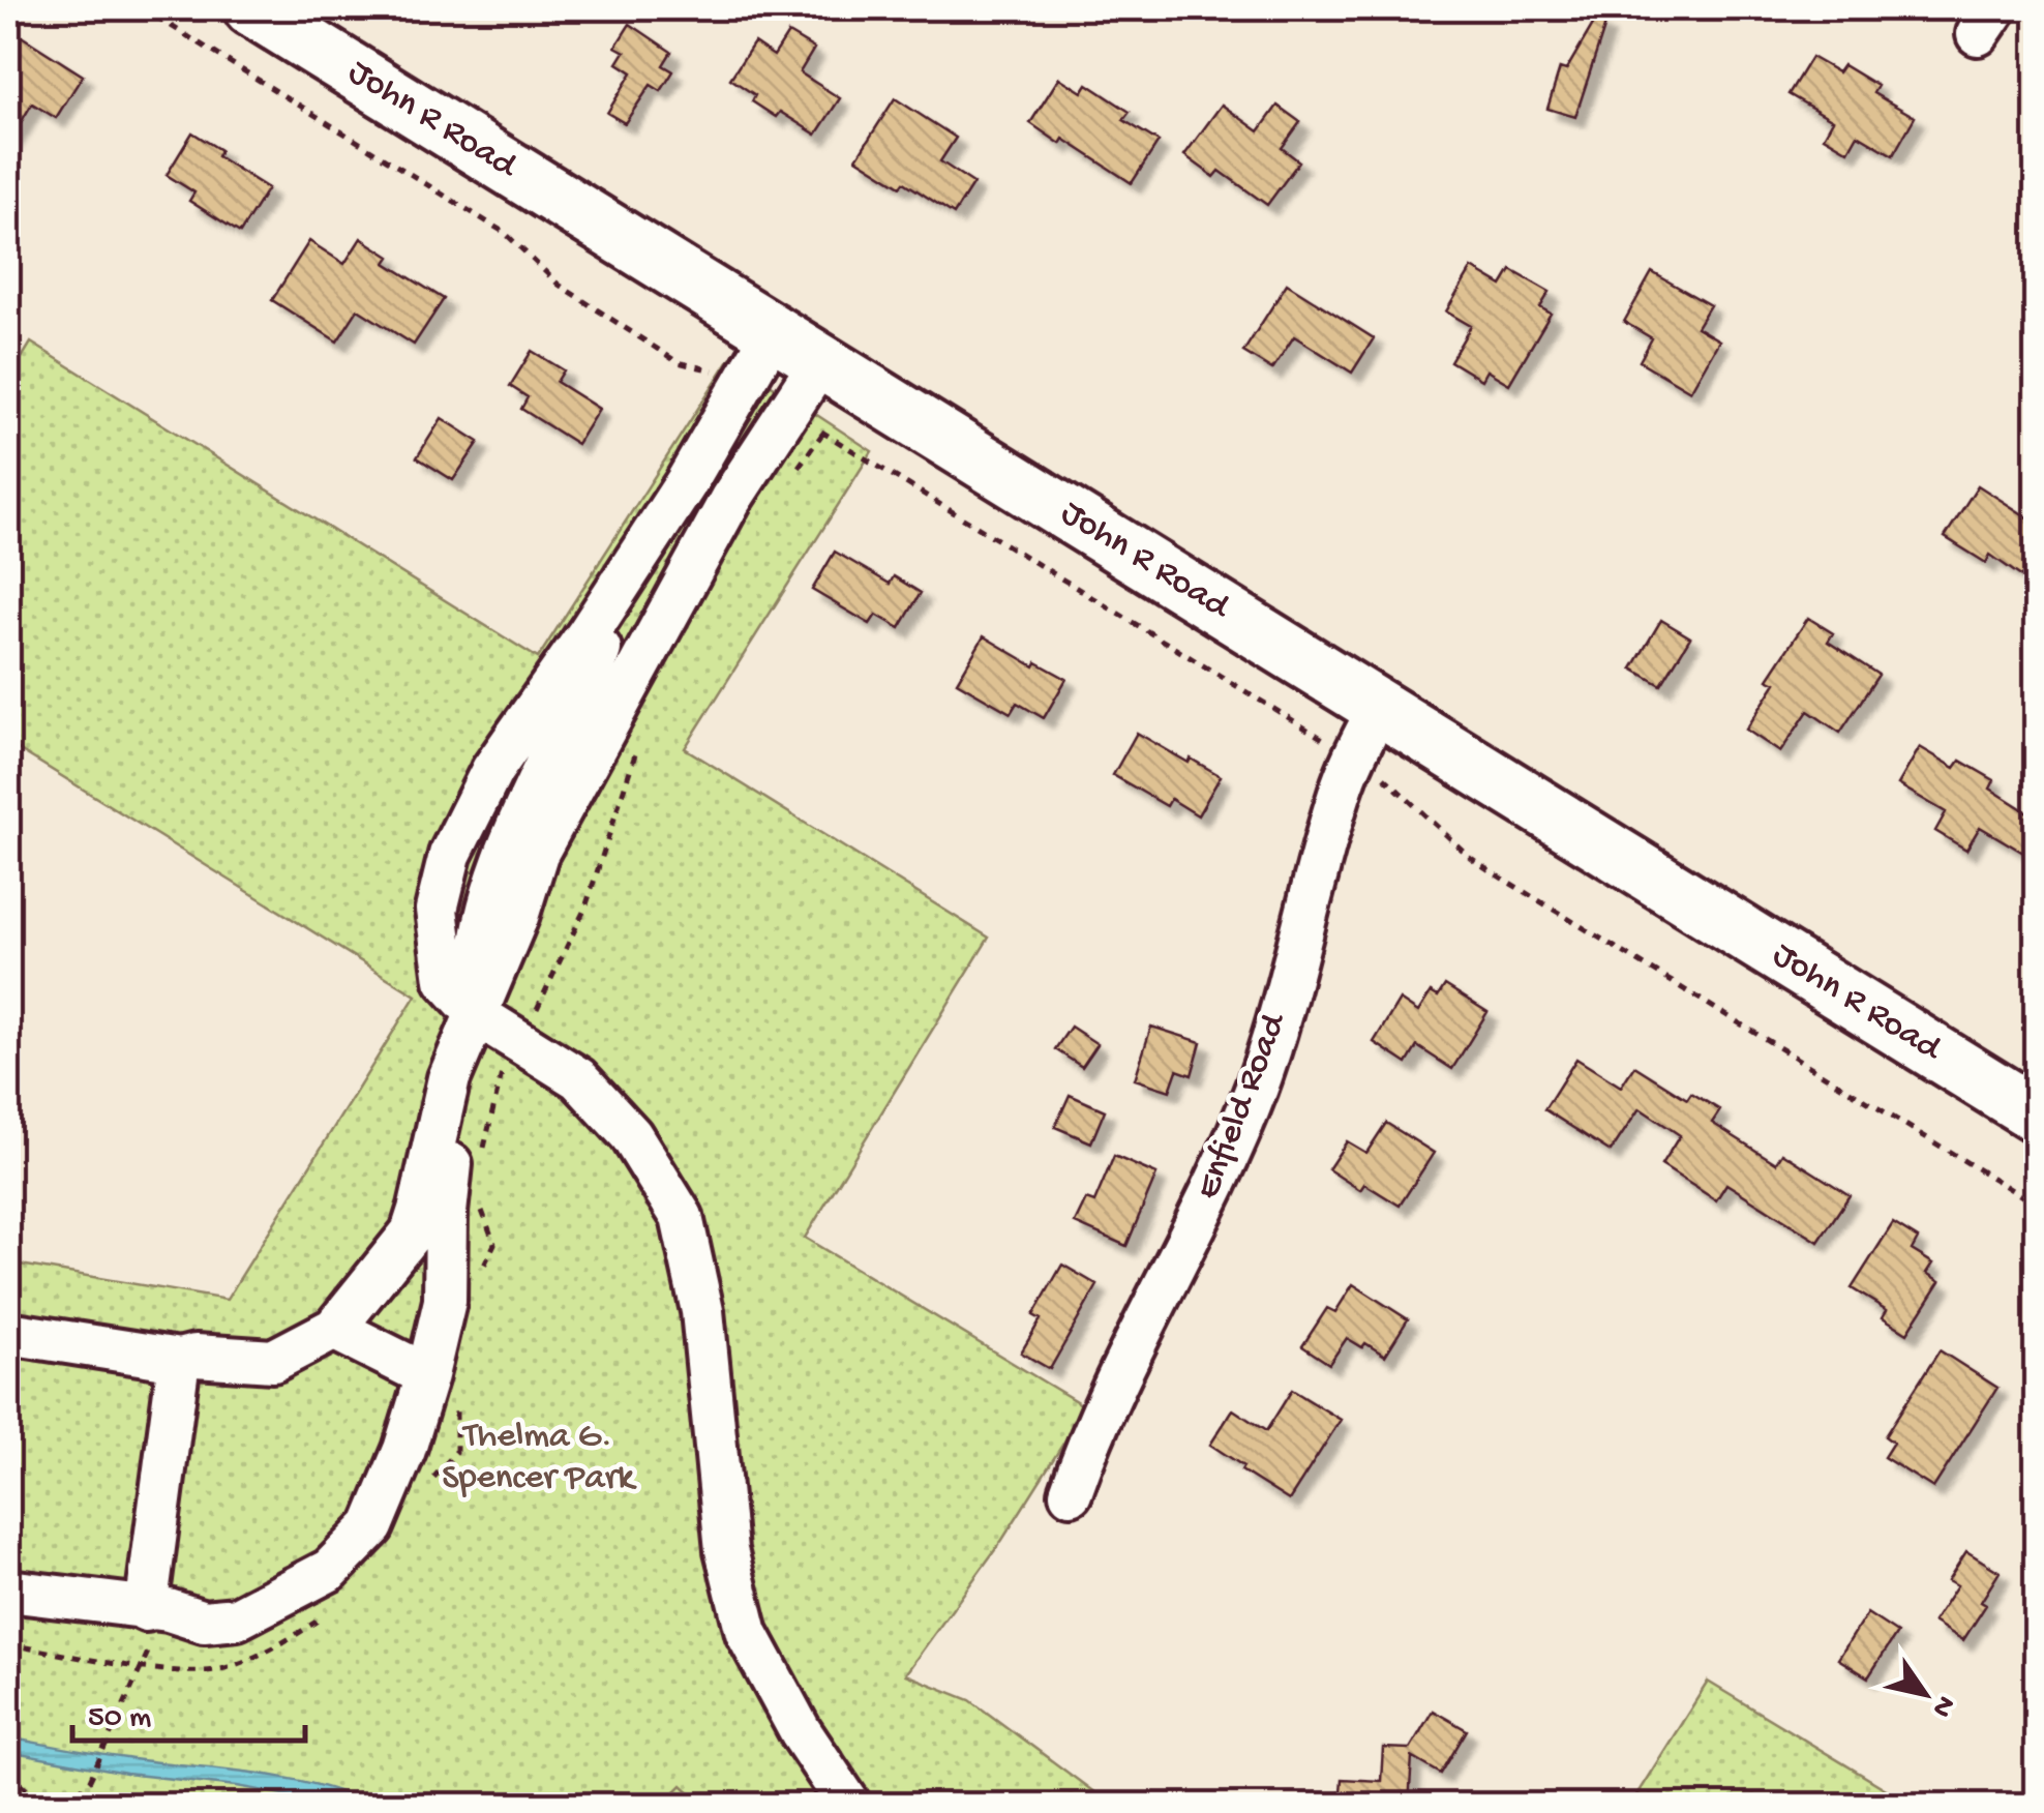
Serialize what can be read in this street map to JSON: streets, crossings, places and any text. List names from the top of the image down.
{
  "streets": {
    "main road": ["John R Road"],
    "street": ["Enfield Road"]
  },
  "crossings": [
    ["John R Road", "Enfield Road"]
  ],
  "parks": ["Thelma G. Spencer Park"],
  "scale_bar": "50 m",
  "north": "bottom right"
}
